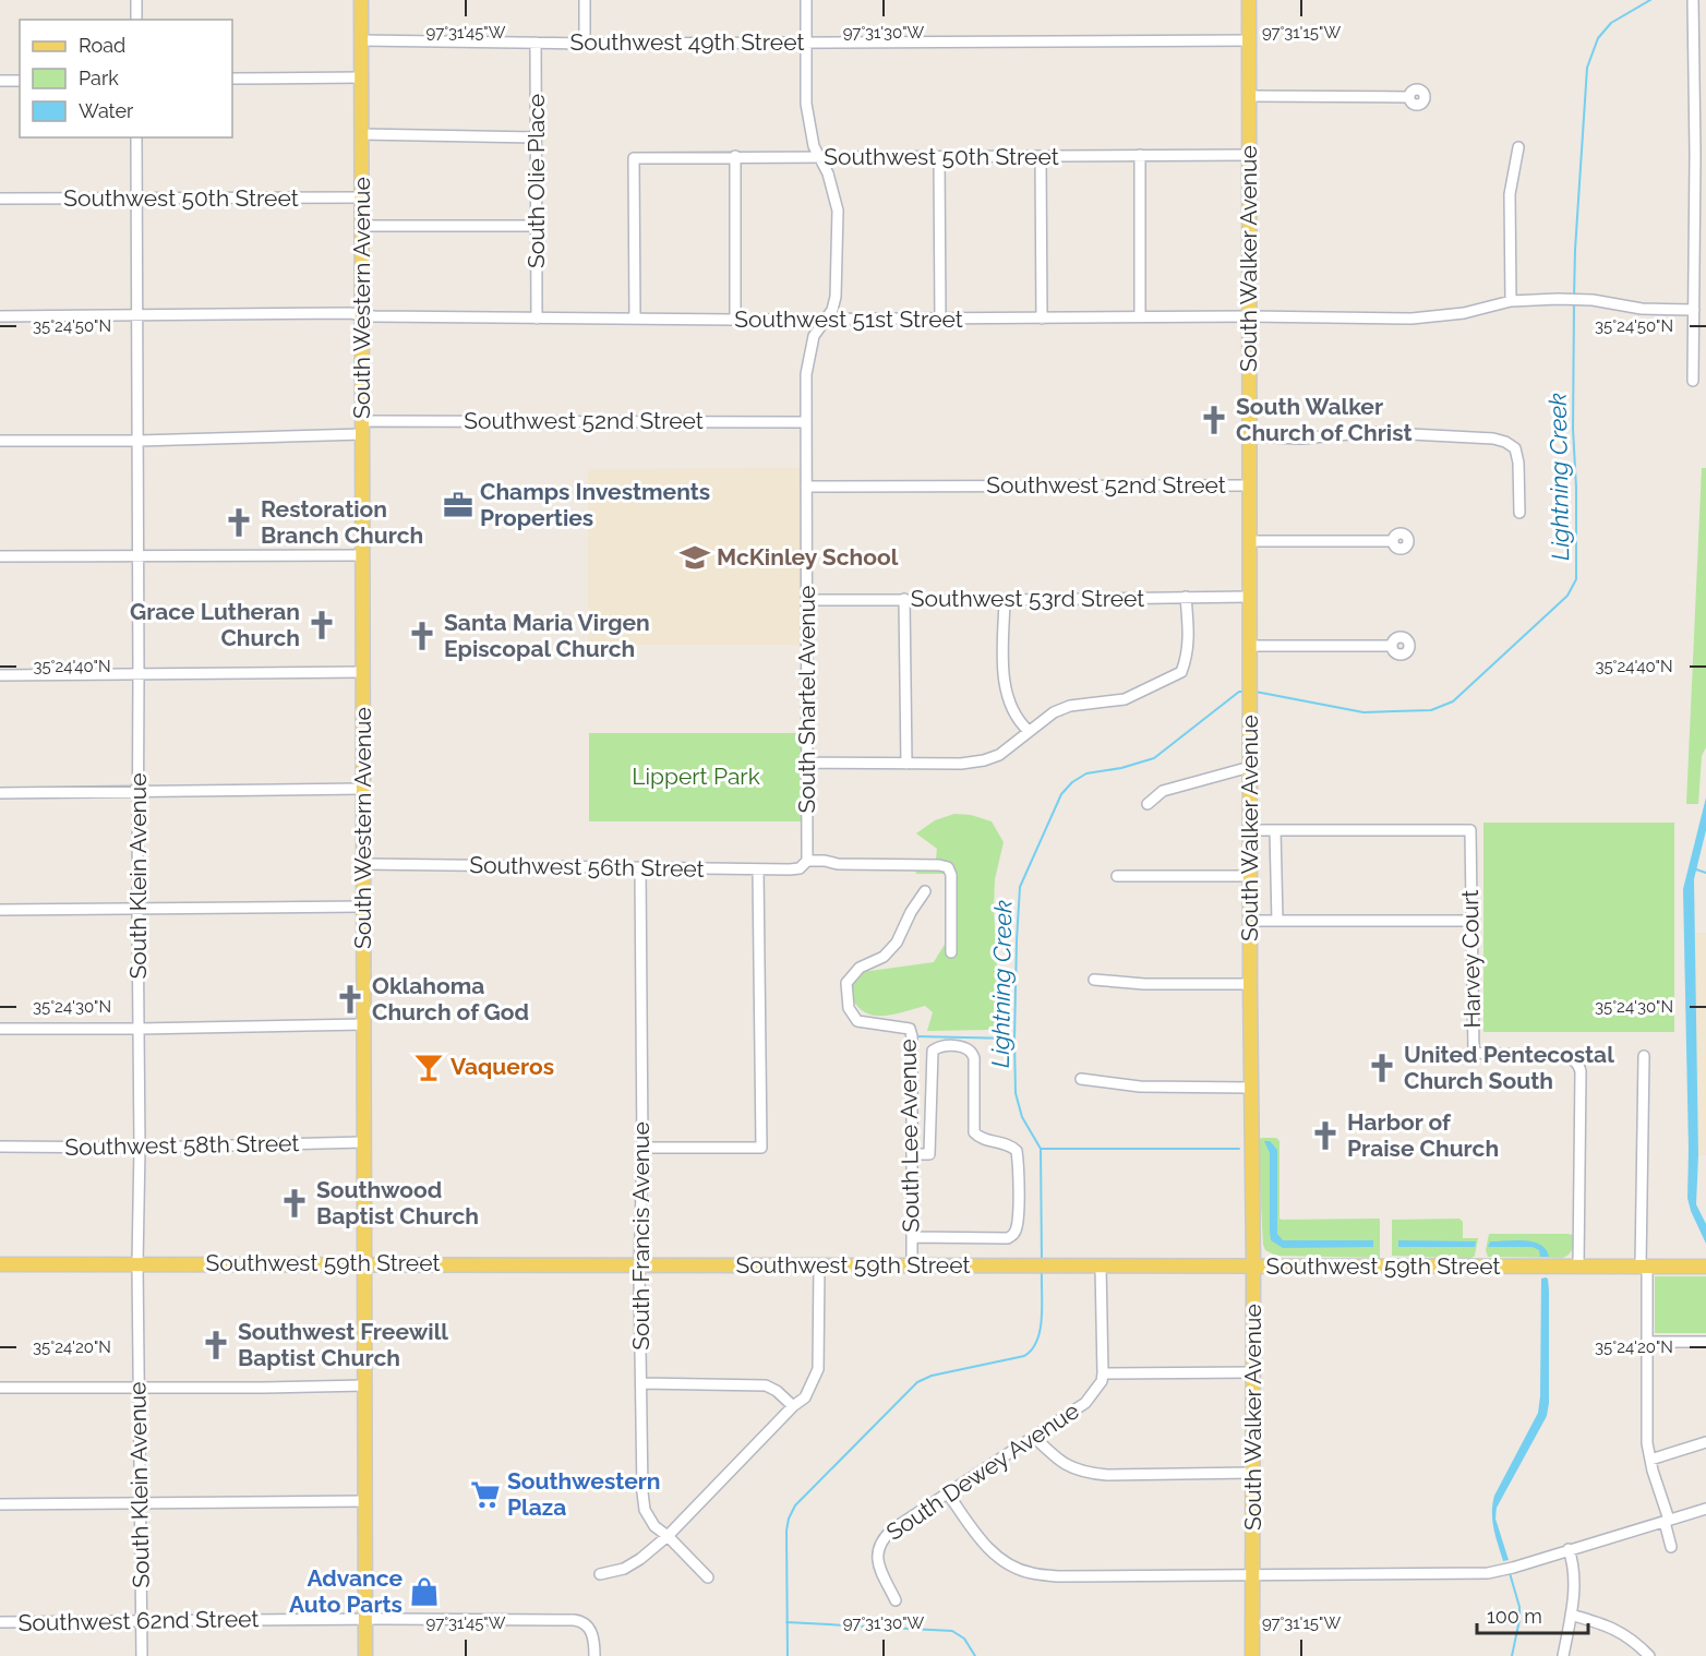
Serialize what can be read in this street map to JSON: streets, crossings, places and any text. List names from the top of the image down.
{
  "streets": {
    "main road": ["South Walker Avenue", "South Western Avenue", "Southwest 59th Street"],
    "street": [
      "Southwest 49th Street",
      "Southwest 50th Street",
      "South Olie Place",
      "Southwest 51st Street",
      "Southwest 52nd Street",
      "Southwest 53rd Street",
      "South Shartel Avenue",
      "Southwest 56th Street",
      "South Klein Avenue",
      "Harvey Court",
      "South Lee Avenue",
      "Southwest 58th Street",
      "South Francis Avenue",
      "South Dewey Avenue",
      "Southwest 62nd Street"
    ]
  },
  "crossings": [
    ["Southwest 49th Street", "South Olie Place"],
    ["Southwest 49th Street", "South Walker Avenue"],
    ["Southwest 49th Street", "South Western Avenue"],
    ["Southwest 49th Street", "South Shartel Avenue"],
    ["Southwest 50th Street", "South Walker Avenue"],
    ["Southwest 50th Street", "South Western Avenue"],
    ["Southwest 50th Street", "Southwest 51st Street"],
    ["Southwest 50th Street", "South Shartel Avenue"],
    ["Southwest 50th Street", "South Klein Avenue"],
    ["South Olie Place", "Southwest 51st Street"],
    ["South Walker Avenue", "Southwest 51st Street"],
    ["South Walker Avenue", "Southwest 52nd Street"],
    ["South Walker Avenue", "Southwest 53rd Street"],
    ["South Walker Avenue", "Southwest 59th Street"],
    ["South Western Avenue", "Southwest 51st Street"],
    ["South Western Avenue", "Southwest 52nd Street"],
    ["South Western Avenue", "Southwest 56th Street"],
    ["South Western Avenue", "Southwest 58th Street"],
    ["South Western Avenue", "Southwest 59th Street"],
    ["South Western Avenue", "Southwest 62nd Street"],
    ["Southwest 51st Street", "South Shartel Avenue"],
    ["Southwest 51st Street", "South Klein Avenue"],
    ["Southwest 52nd Street", "South Shartel Avenue"],
    ["Southwest 52nd Street", "South Klein Avenue"],
    ["Southwest 53rd Street", "South Shartel Avenue"],
    ["South Shartel Avenue", "Southwest 56th Street"],
    ["Southwest 56th Street", "South Francis Avenue"],
    ["South Klein Avenue", "Southwest 58th Street"],
    ["South Klein Avenue", "Southwest 59th Street"],
    ["South Klein Avenue", "Southwest 62nd Street"],
    ["Harvey Court", "Southwest 59th Street"],
    ["South Lee Avenue", "Southwest 59th Street"],
    ["South Francis Avenue", "Southwest 59th Street"]
  ],
  "water": ["Lightning Creek"],
  "parks": ["Lippert Park"],
  "places": {
    "church": [
      "South Walker Church of Christ",
      "Restoration Branch Church",
      "Grace Lutheran Church",
      "Santa Maria Virgen Episcopal Church",
      "Oklahoma Church of God",
      "United Pentecostal Church South",
      "Harbor of Praise Church",
      "Southwood Baptist Church",
      "Southwest Freewill Baptist Church"
    ],
    "office": ["Champs Investments Properties"],
    "school or university": ["McKinley School"],
    "bar": ["Vaqueros"],
    "supermarket": ["Southwestern Plaza"],
    "shop": ["Advance Auto Parts"]
  },
  "legend": ["Road", "Park", "Water"],
  "scale_bar": "100 m",
  "coordinates": [
    "97°31'45\"W",
    "97°31'30\"W",
    "97°31'15\"W",
    "35°24'50\"N",
    "35°24'40\"N",
    "35°24'30\"N",
    "35°24'20\"N"
  ]
}
